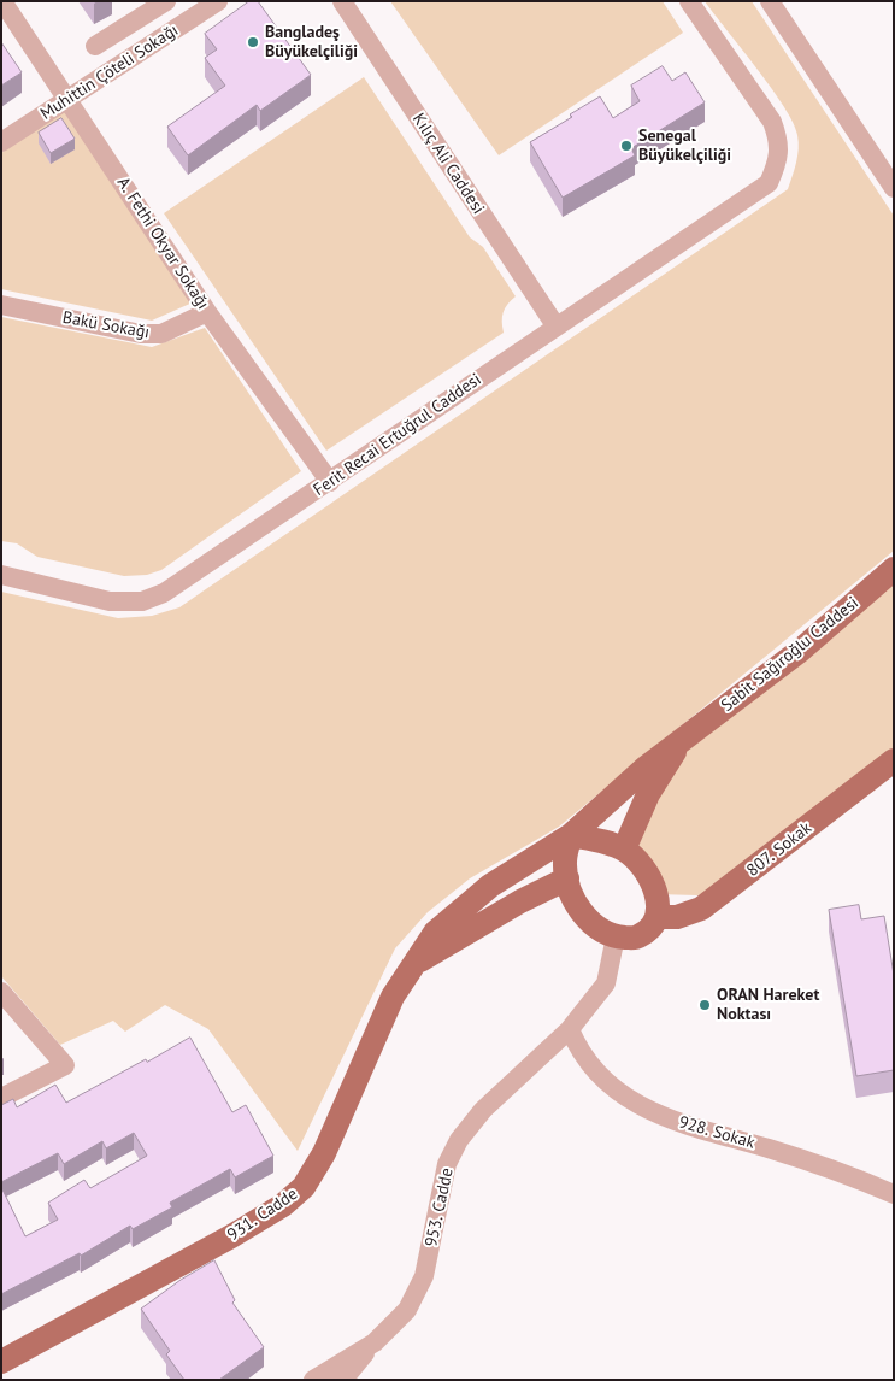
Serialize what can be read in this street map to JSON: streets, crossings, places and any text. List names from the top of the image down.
{
  "streets": {
    "main road": ["Sabit Sağıroğlu Caddesi", "807. Sokak", "931. Cadde"],
    "street": [
      "Muhittin Çöteli Sokağı",
      "Kılıç Ali Caddesi",
      "A. Fethi Okyar Sokağı",
      "Bakü Sokağı",
      "Ferit Recai Ertuğrul Caddesi",
      "928. Sokak",
      "953. Cadde"
    ]
  },
  "crossings": [
    ["Muhittin Çöteli Sokağı", "A. Fethi Okyar Sokağı"],
    ["Kılıç Ali Caddesi", "Ferit Recai Ertuğrul Caddesi"],
    ["A. Fethi Okyar Sokağı", "Bakü Sokağı"],
    ["A. Fethi Okyar Sokağı", "Ferit Recai Ertuğrul Caddesi"],
    ["Sabit Sağıroğlu Caddesi", "807. Sokak"],
    ["Sabit Sağıroğlu Caddesi", "953. Cadde"],
    ["Sabit Sağıroğlu Caddesi", "931. Cadde"],
    ["807. Sokak", "953. Cadde"],
    ["807. Sokak", "931. Cadde"],
    ["928. Sokak", "953. Cadde"],
    ["953. Cadde", "931. Cadde"]
  ],
  "places": ["Bangladeş Büyükelçiliği", "Senegal Büyükelçiliği", "ORAN Hareket Noktası"]
}
